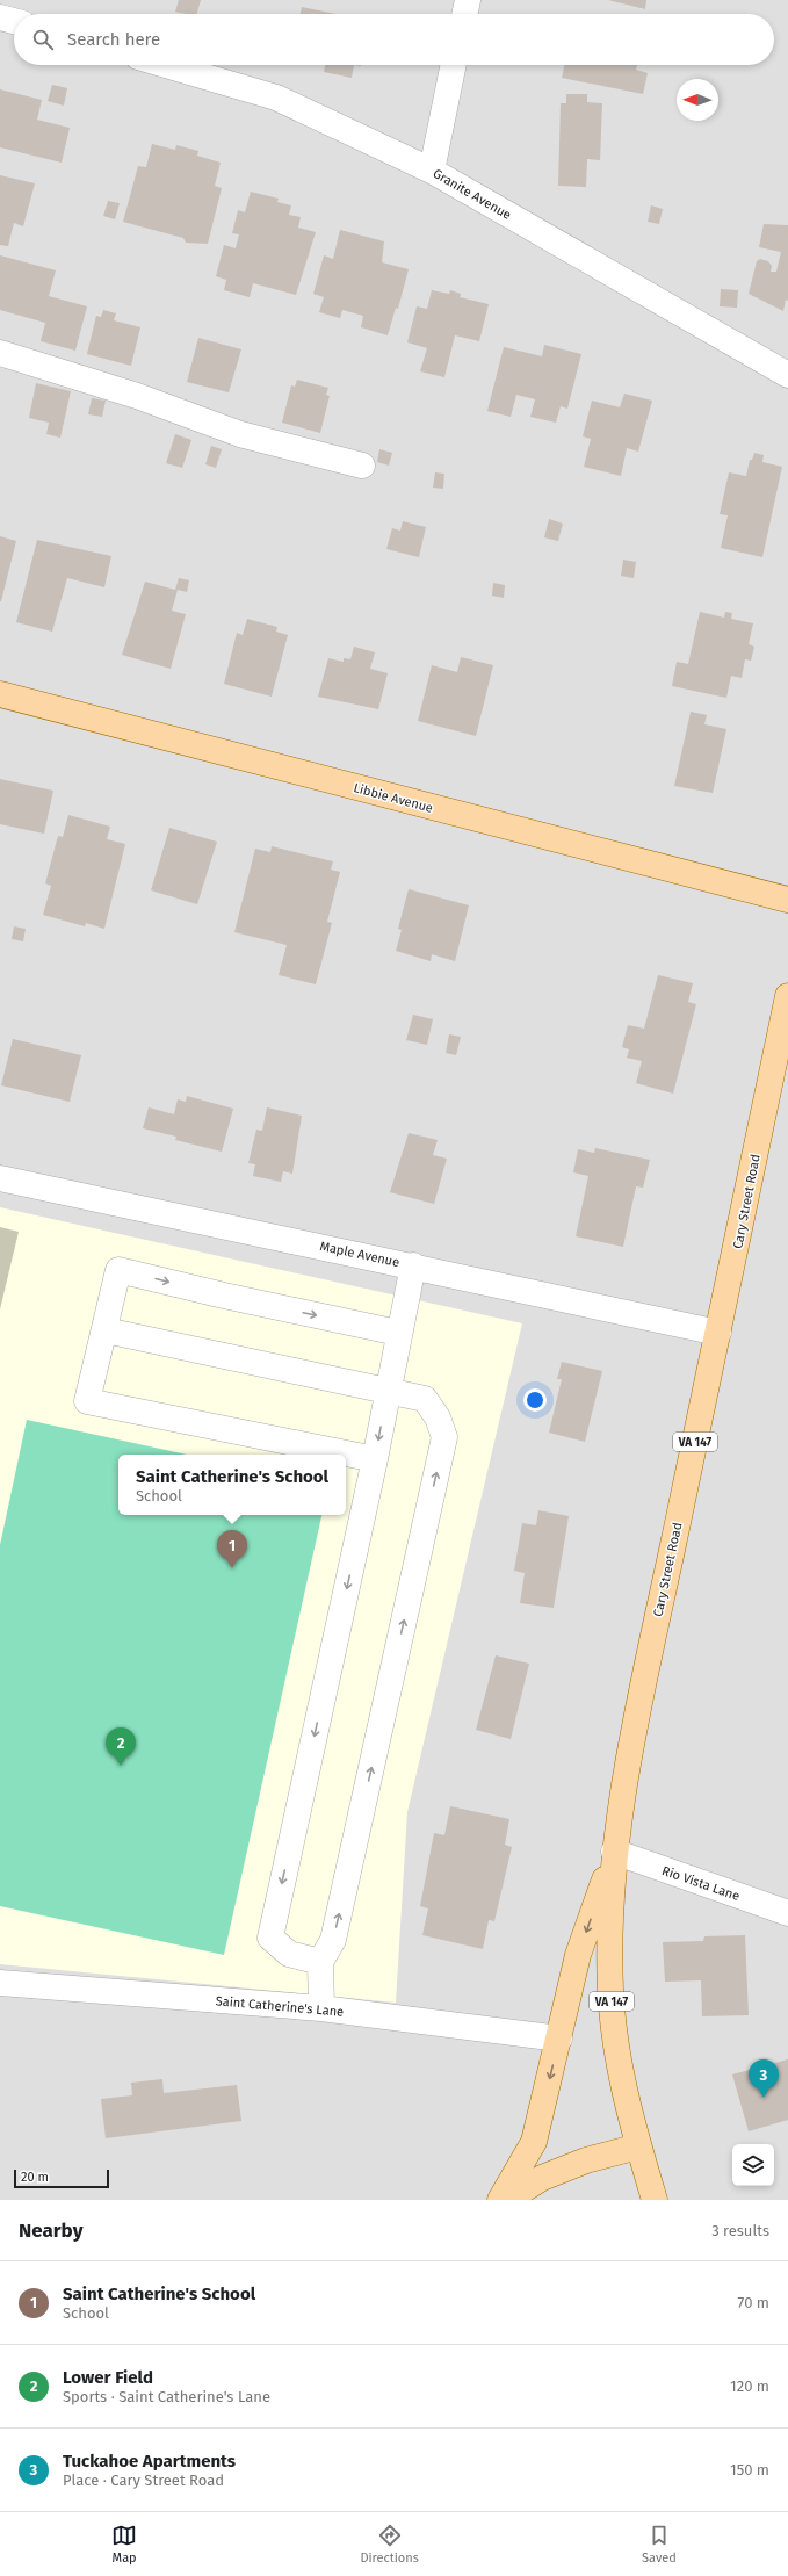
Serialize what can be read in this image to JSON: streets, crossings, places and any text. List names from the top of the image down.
{
  "streets": {
    "main road": ["Libbie Avenue", "Cary Street Road", "VA 147"],
    "street": [
      "Granite Avenue",
      "Maple Avenue",
      "Rio Vista Lane",
      "Saint Catherine's Lane"
    ]
  },
  "crossings": [
    ["Cary Street Road", "Maple Avenue"],
    ["Cary Street Road", "VA 147"],
    ["Cary Street Road", "Rio Vista Lane"]
  ],
  "scale_bar": "20 m",
  "north": "left",
  "page": {
    "search": "Search here",
    "popup": ["Saint Catherine's School", "School"],
    "pins": ["1", "2", "3"],
    "scale": "20 m",
    "heading": ["Nearby", "3 results"],
    "list": [
      {
        "mark": "1",
        "name": "Saint Catherine's School",
        "note": "School",
        "value": "70 m"
      },
      {
        "mark": "2",
        "name": "Lower Field",
        "note": "Sports · Saint Catherine's Lane",
        "value": "120 m"
      },
      {
        "mark": "3",
        "name": "Tuckahoe Apartments",
        "note": "Place · Cary Street Road",
        "value": "150 m"
      }
    ],
    "nav": ["Map", "Directions", "Saved"]
  }
}
